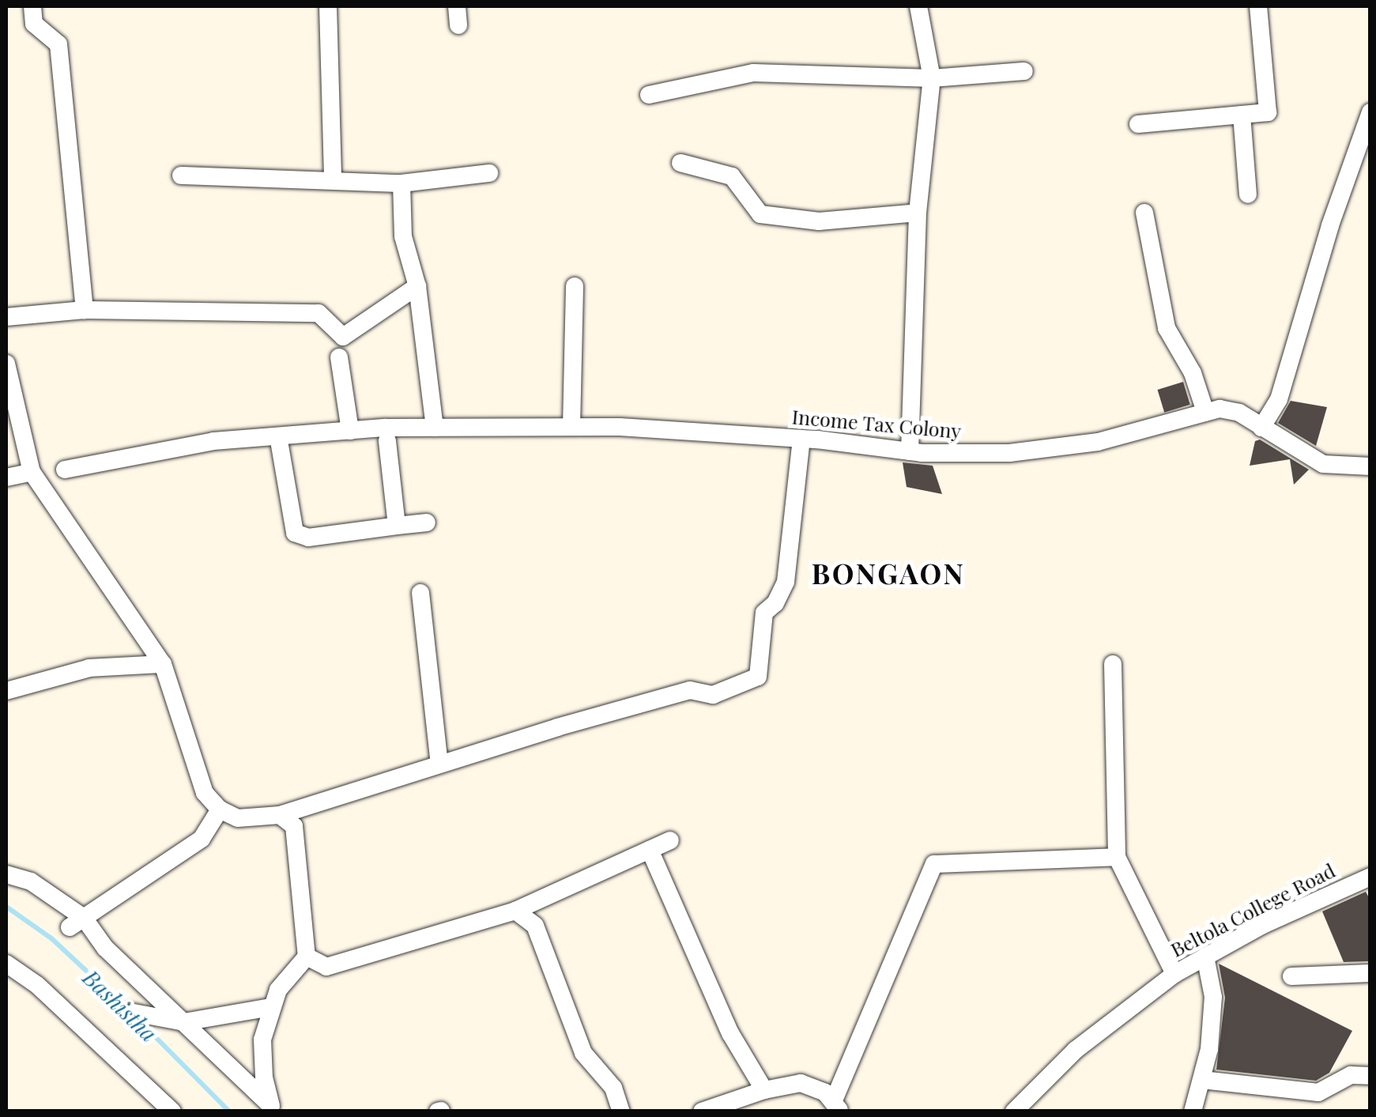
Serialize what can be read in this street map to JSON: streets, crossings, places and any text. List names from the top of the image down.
{
  "streets": {
    "street": ["Income Tax Colony", "Beltola College Road"]
  },
  "districts": ["BONGAON"],
  "water": ["Bashistha"]
}
